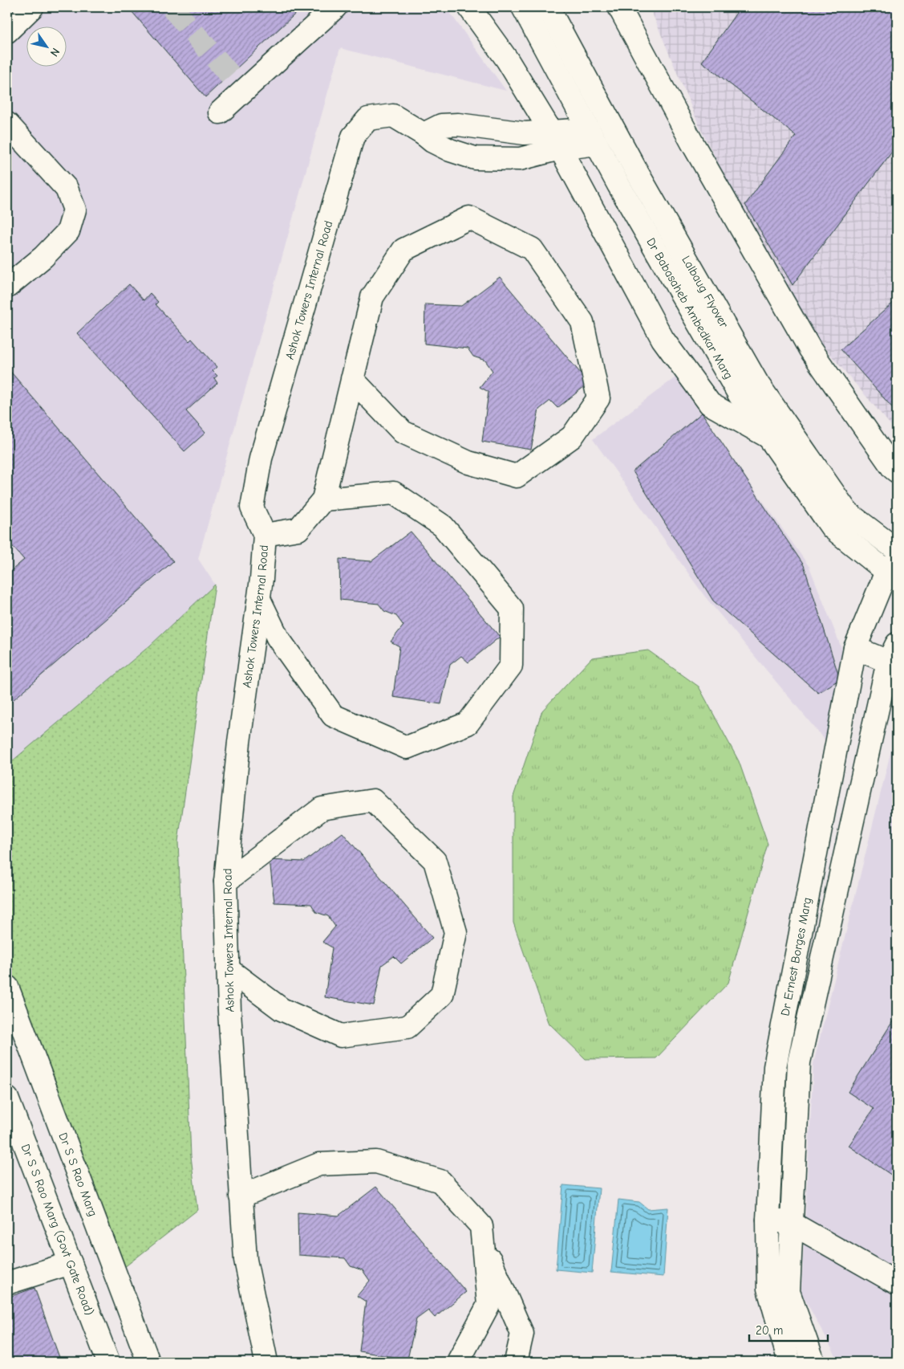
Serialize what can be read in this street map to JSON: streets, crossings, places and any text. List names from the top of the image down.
{
  "streets": {
    "main road": [
      "Ashok Towers Internal Road",
      "Lalbaug Flyover",
      "Dr Babasaheb Ambedkar Marg",
      "Dr Ernest Borges Marg",
      "Dr S S Rao Marg",
      "Dr S S Rao Marg (Govt Gate Road)"
    ]
  },
  "crossings": [
    ["Dr Babasaheb Ambedkar Marg", "Dr Ernest Borges Marg"]
  ],
  "scale_bar": "20 m",
  "north": "bottom right"
}
